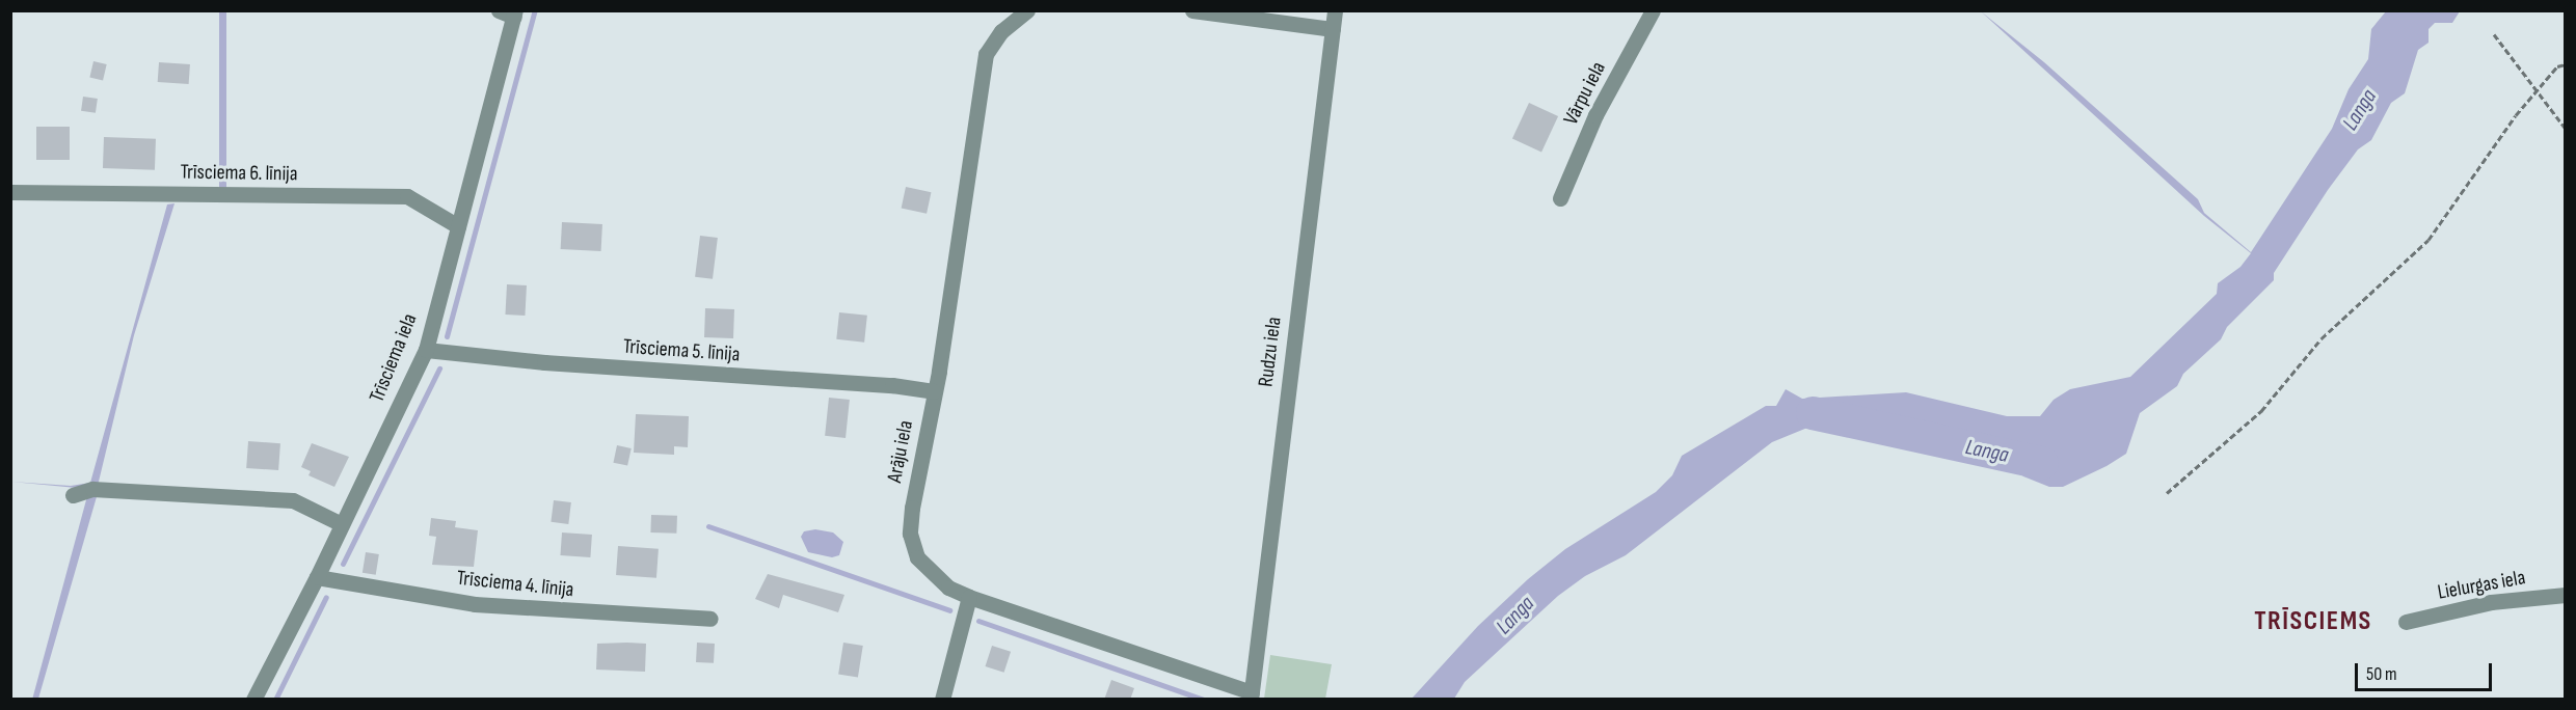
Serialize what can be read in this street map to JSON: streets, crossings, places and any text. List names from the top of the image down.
{
  "streets": {
    "street": [
      "Vārpu iela",
      "Trīsciema 6. līnija",
      "Trīsciema 5. līnija",
      "Rudzu iela",
      "Trīsciema iela",
      "Arāju iela",
      "Trīsciema 4. līnija",
      "Lielurgas iela"
    ]
  },
  "crossings": [
    ["Trīsciema 6. līnija", "Trīsciema iela"],
    ["Trīsciema 5. līnija", "Trīsciema iela"],
    ["Trīsciema 5. līnija", "Arāju iela"],
    ["Rudzu iela", "Arāju iela"],
    ["Trīsciema iela", "Trīsciema 4. līnija"]
  ],
  "districts": ["TRĪSCIEMS"],
  "water": ["Langa"],
  "scale_bar": "50 m"
}
